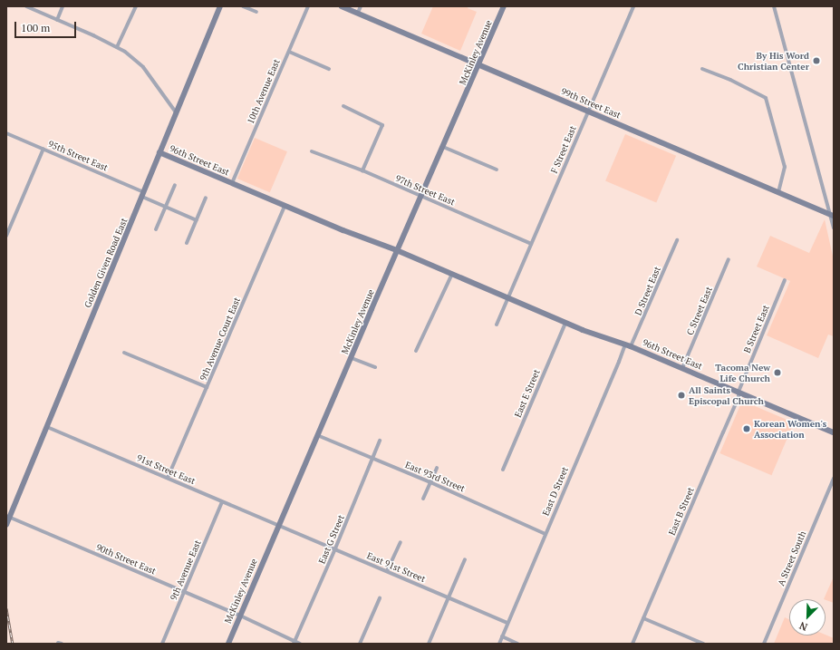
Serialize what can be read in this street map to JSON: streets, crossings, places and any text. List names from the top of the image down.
{
  "streets": {
    "street": [
      "McKinley Avenue",
      "10th Avenue East",
      "99th Street East",
      "F Street East",
      "95th Street East",
      "96th Street East",
      "97th Street East",
      "Golden Given Road East",
      "D Street East",
      "C Street East",
      "B Street East",
      "9th Avenue Court East",
      "East E Street",
      "91st Street East",
      "East 93rd Street",
      "East D Street",
      "East B Street",
      "East G Street",
      "A Street South",
      "90th Street East",
      "East 91st Street",
      "9th Avenue East"
    ]
  },
  "crossings": [
    ["McKinley Avenue", "99th Street East"],
    ["McKinley Avenue", "96th Street East"],
    ["McKinley Avenue", "97th Street East"],
    ["McKinley Avenue", "91st Street East"],
    ["McKinley Avenue", "East 93rd Street"],
    ["McKinley Avenue", "90th Street East"],
    ["McKinley Avenue", "East 91st Street"],
    ["10th Avenue East", "96th Street East"],
    ["99th Street East", "F Street East"],
    ["F Street East", "96th Street East"],
    ["F Street East", "97th Street East"],
    ["95th Street East", "Golden Given Road East"],
    ["96th Street East", "Golden Given Road East"],
    ["96th Street East", "D Street East"],
    ["96th Street East", "C Street East"],
    ["96th Street East", "9th Avenue Court East"],
    ["96th Street East", "East E Street"],
    ["96th Street East", "East D Street"],
    ["96th Street East", "East B Street"],
    ["Golden Given Road East", "91st Street East"],
    ["Golden Given Road East", "90th Street East"],
    ["B Street East", "East B Street"],
    ["9th Avenue Court East", "91st Street East"],
    ["91st Street East", "East 91st Street"],
    ["91st Street East", "9th Avenue East"],
    ["East 93rd Street", "East D Street"],
    ["East 93rd Street", "East G Street"],
    ["East D Street", "East 91st Street"],
    ["East G Street", "90th Street East"],
    ["East G Street", "East 91st Street"],
    ["90th Street East", "9th Avenue East"]
  ],
  "places": [
    "By His Word Christian Center",
    "Tacoma New Life Church",
    "All Saints Episcopal Church",
    "Korean Women's Association"
  ],
  "scale_bar": "100 m",
  "north": "bottom left"
}
